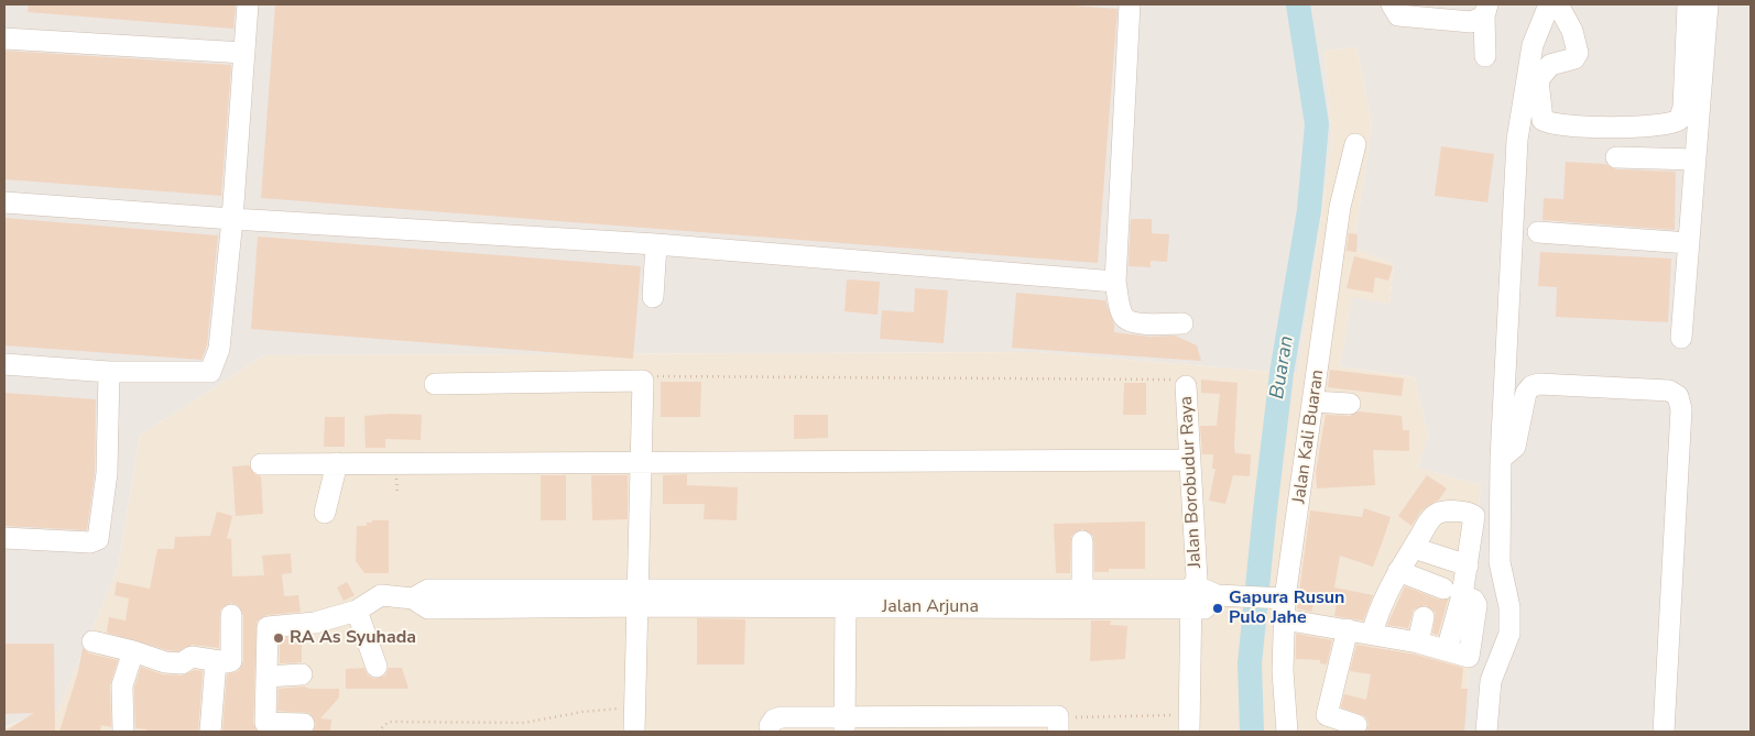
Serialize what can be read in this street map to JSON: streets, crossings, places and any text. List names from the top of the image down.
{
  "streets": {
    "street": ["Jalan Kali Buaran", "Jalan Borobudur Raya", "Jalan Arjuna"]
  },
  "crossings": [
    ["Jalan Kali Buaran", "Jalan Arjuna"],
    ["Jalan Borobudur Raya", "Jalan Arjuna"]
  ],
  "water": ["Buaran"],
  "places": ["Gapura Rusun Pulo Jahe", "RA As Syuhada"]
}
